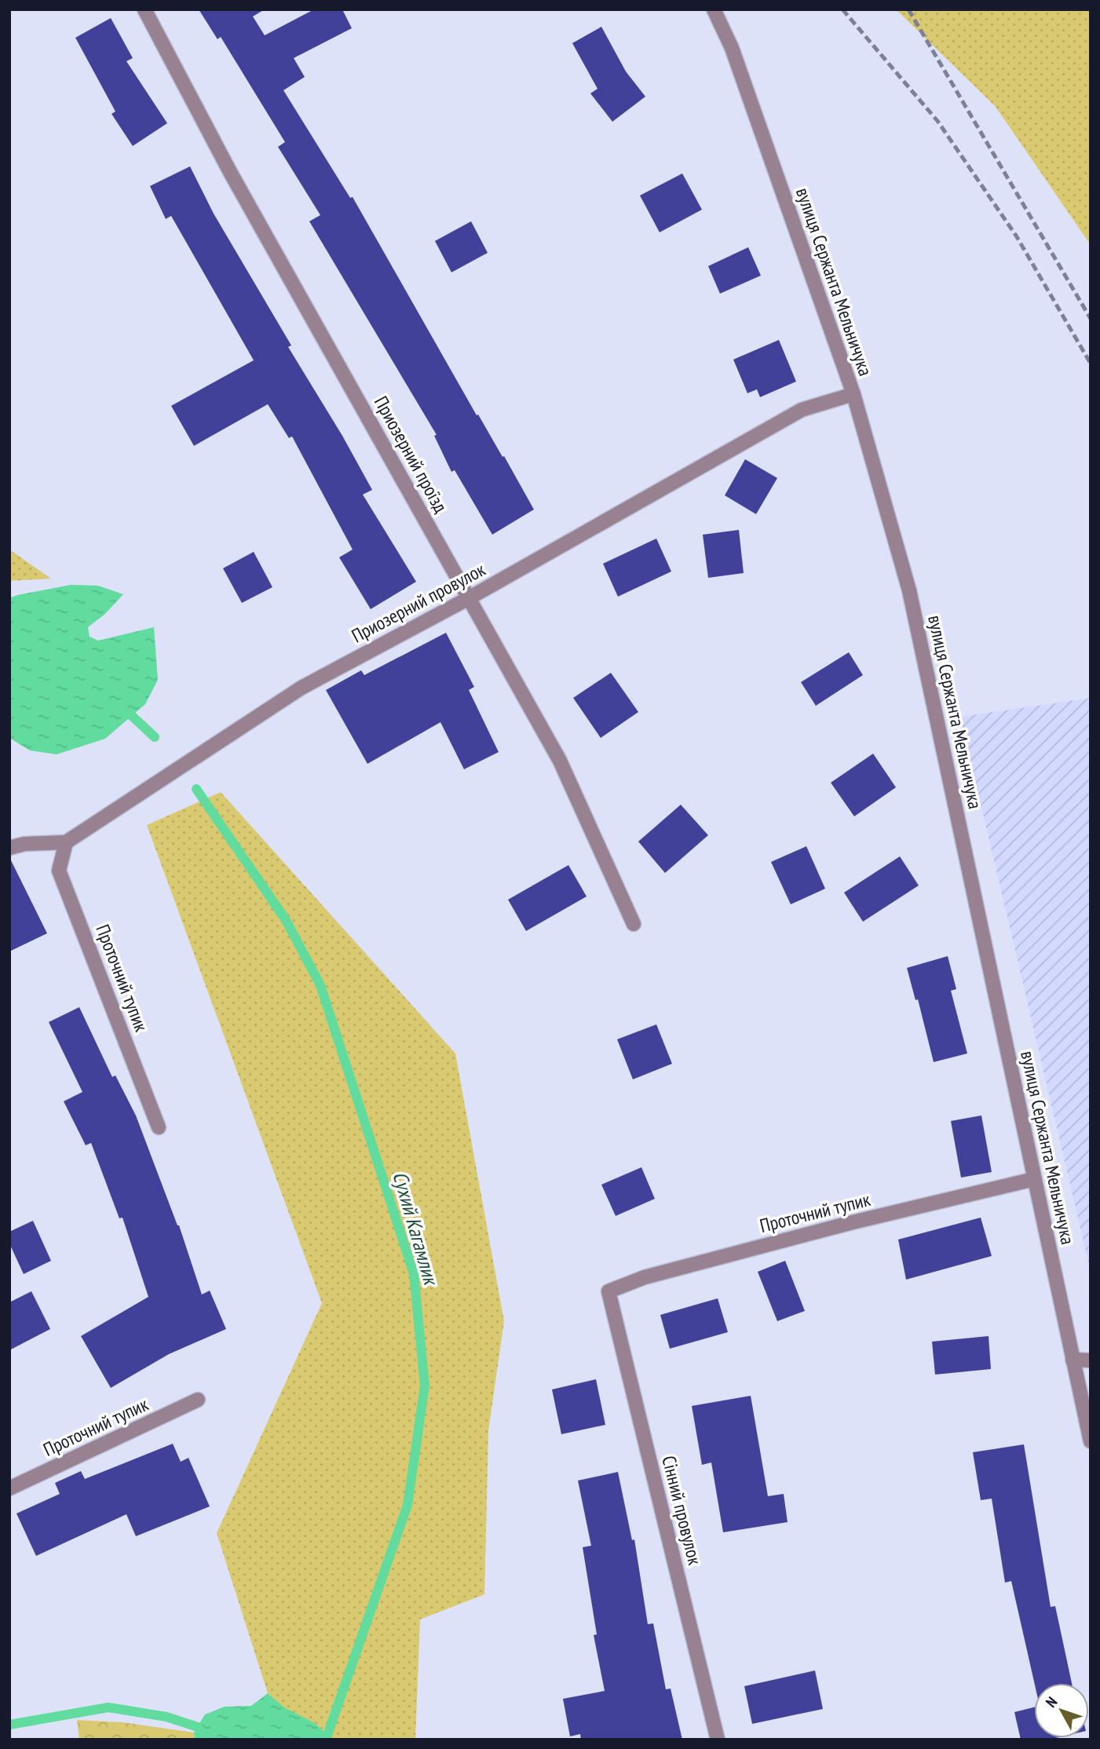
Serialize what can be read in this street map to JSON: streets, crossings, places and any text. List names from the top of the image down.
{
  "streets": {
    "street": [
      "вулиця Сержанта Мельничука",
      "Приозерний проїзд",
      "Приозерний провулок",
      "Проточний тупик",
      "Сінний провулок"
    ]
  },
  "crossings": [
    ["вулиця Сержанта Мельничука", "Приозерний провулок"],
    ["вулиця Сержанта Мельничука", "Проточний тупик"],
    ["Приозерний проїзд", "Приозерний провулок"],
    ["Приозерний провулок", "Проточний тупик"],
    ["Проточний тупик", "Сінний провулок"]
  ],
  "water": ["Сухий Кагамлик"],
  "north": "top left"
}
